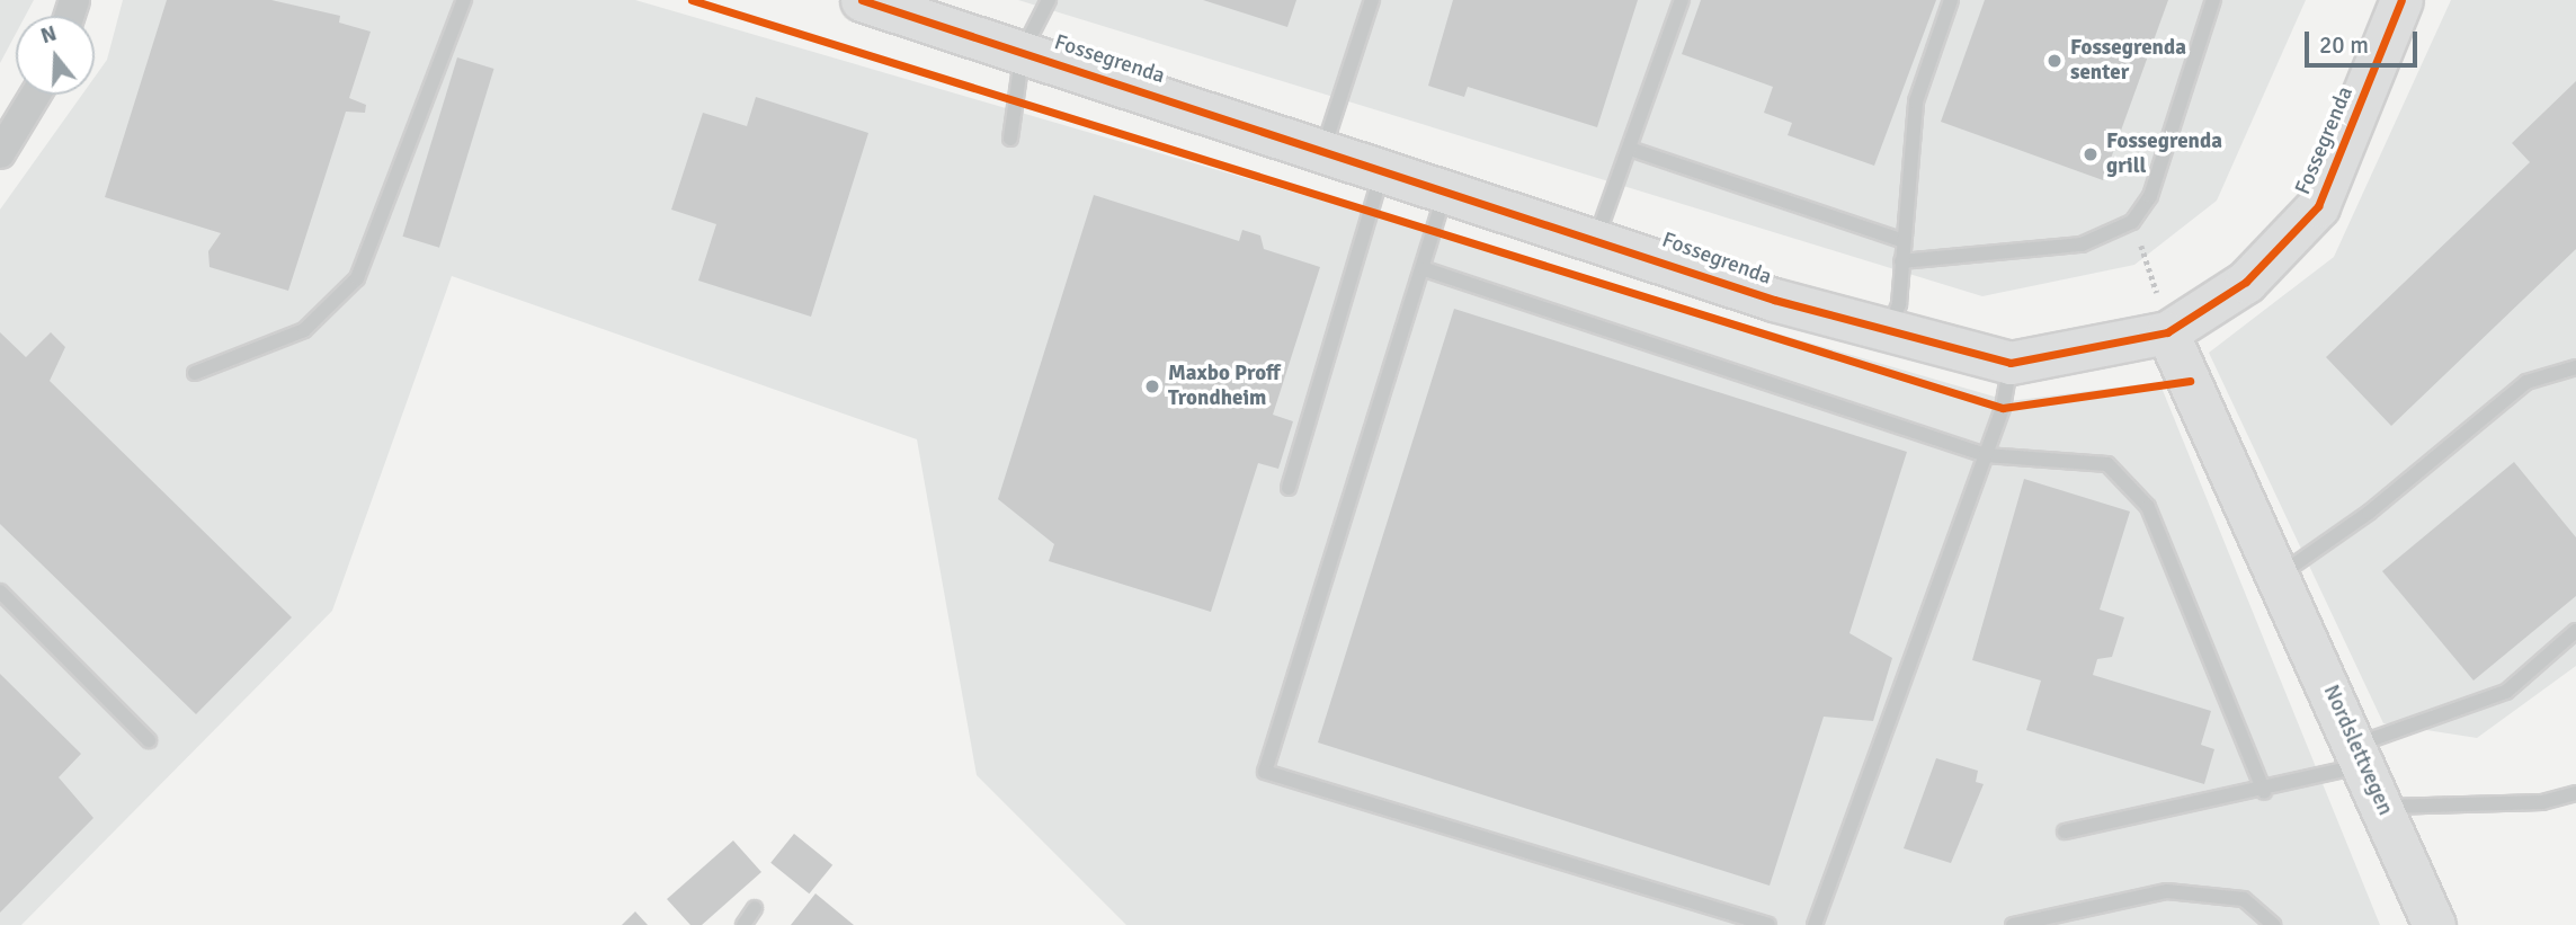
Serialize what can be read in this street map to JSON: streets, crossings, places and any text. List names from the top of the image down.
{
  "streets": {
    "street": ["Fossegrenda", "Nordslettvegen"]
  },
  "crossings": [
    ["Fossegrenda", "Nordslettvegen"]
  ],
  "places": ["Fossegrenda senter", "Fossegrenda grill", "Maxbo Proff Trondheim"],
  "scale_bar": "20 m",
  "north": "top"
}
